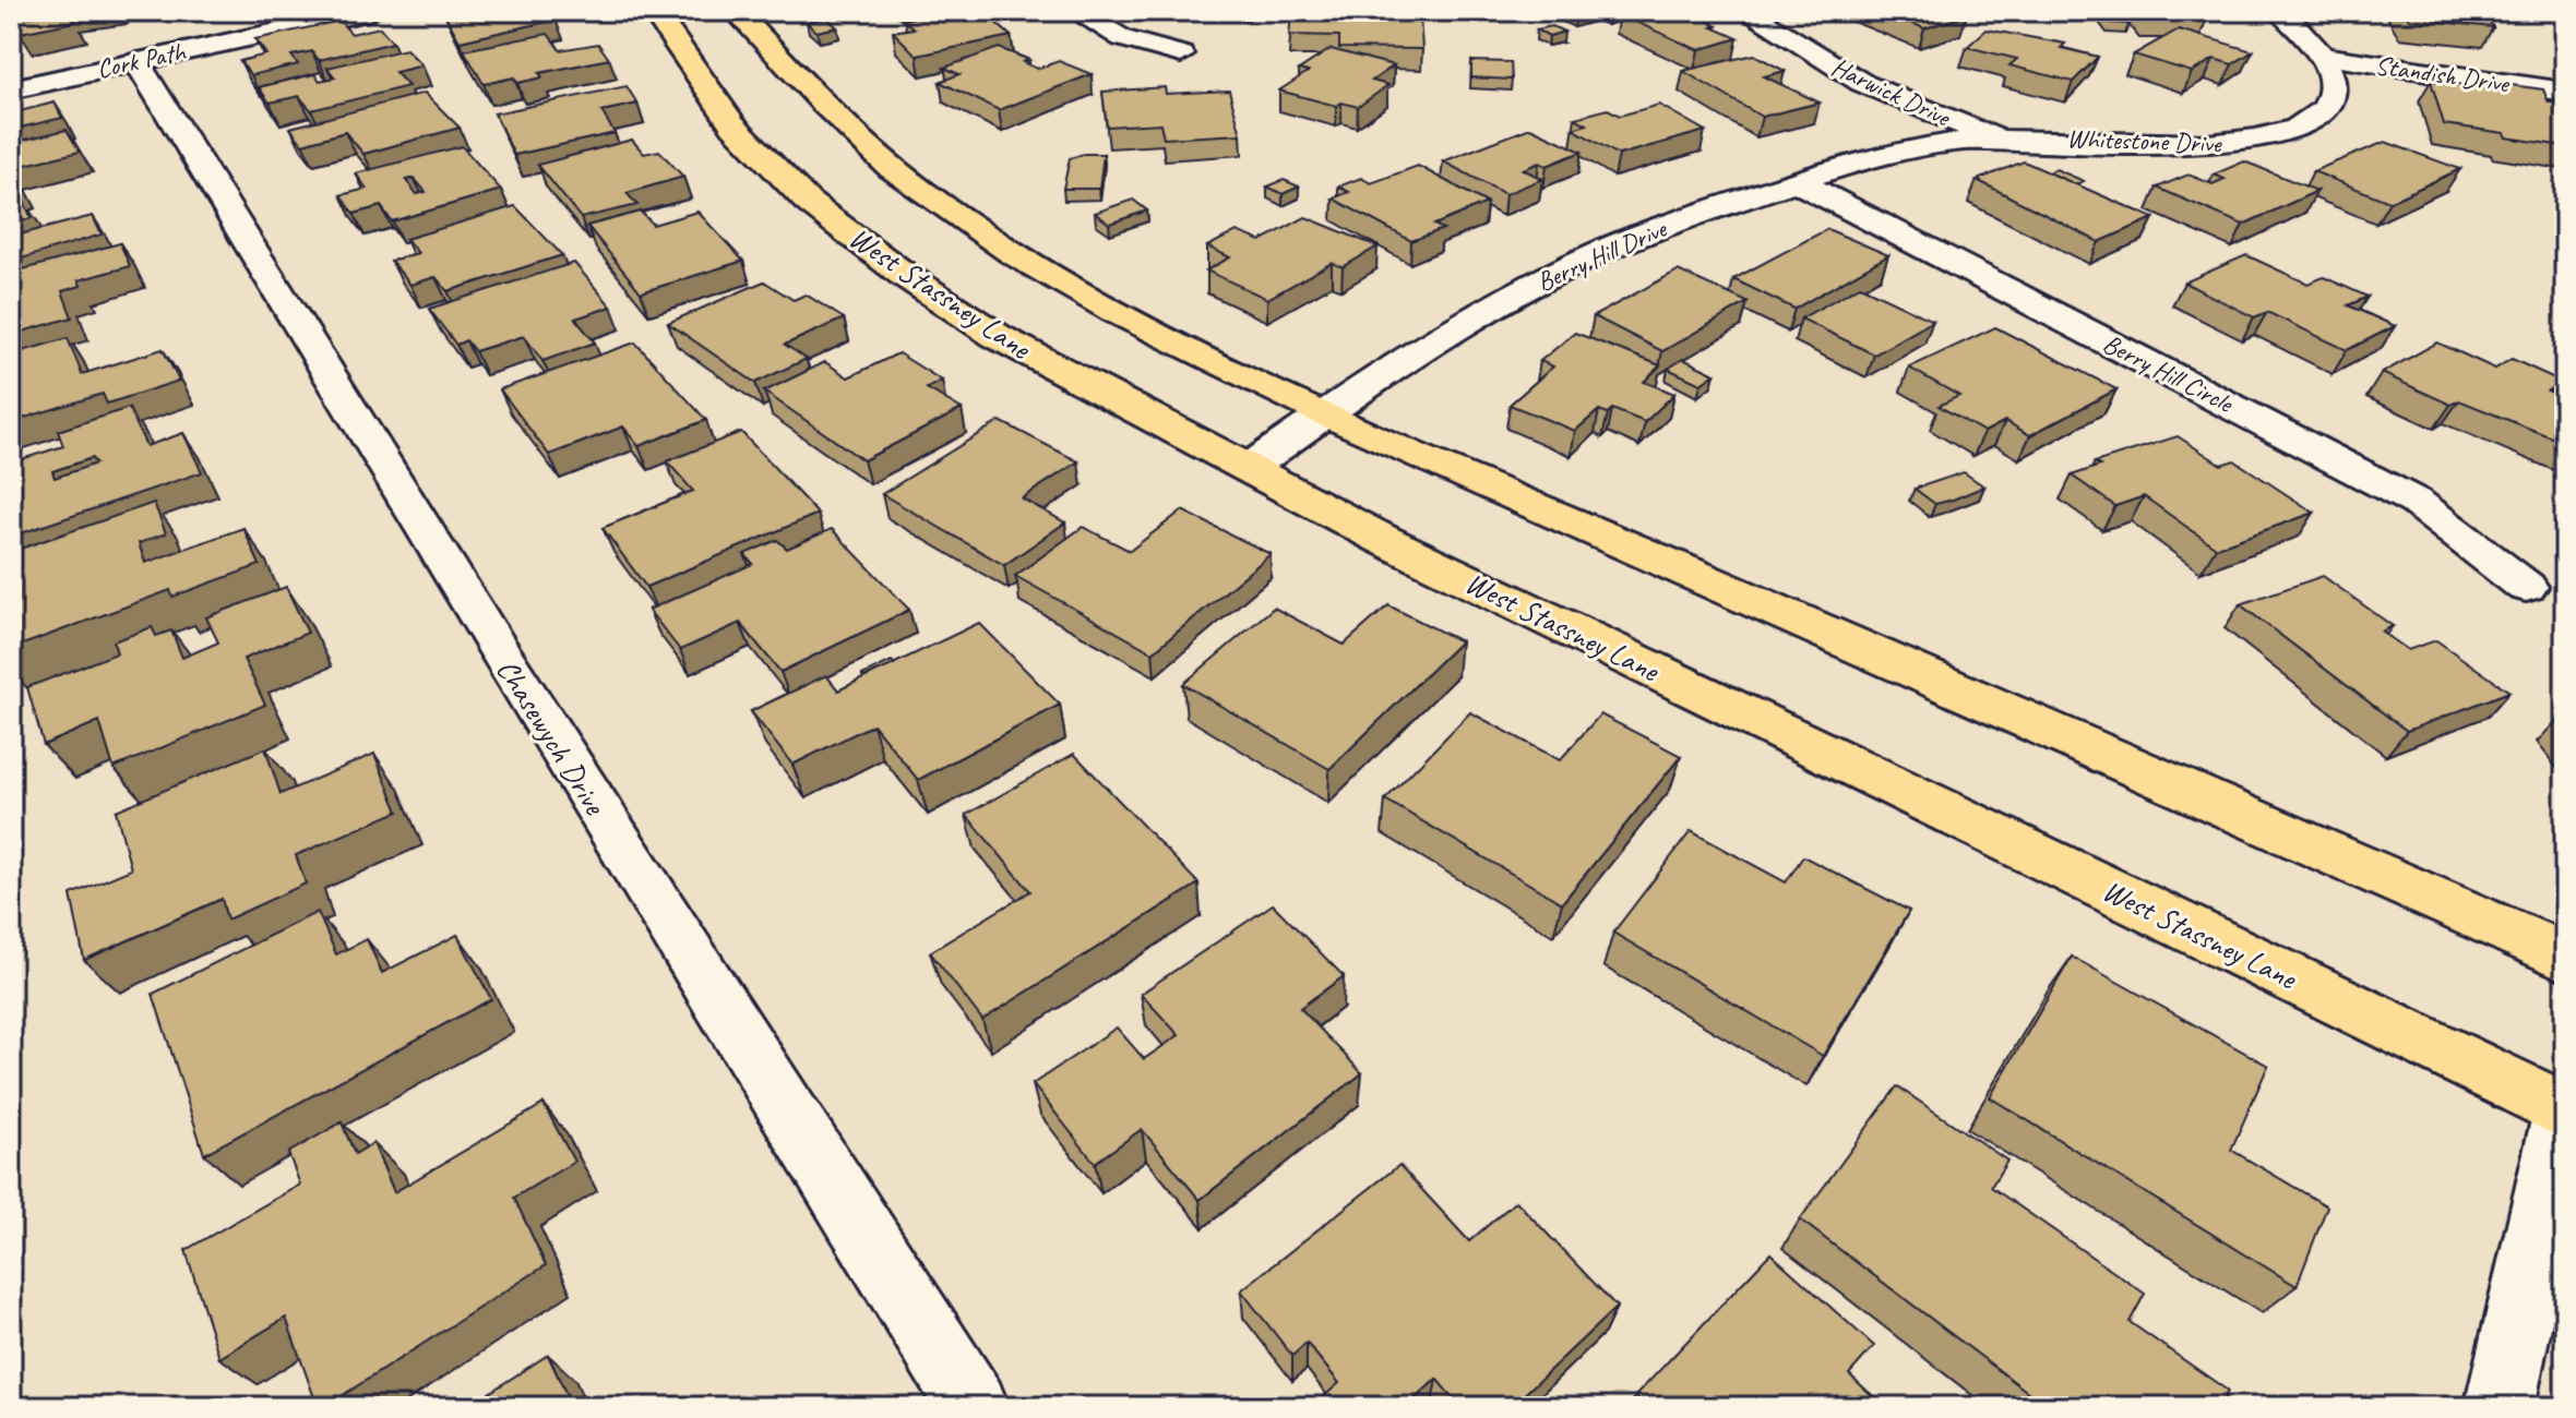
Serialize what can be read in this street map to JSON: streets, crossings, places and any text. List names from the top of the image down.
{
  "streets": {
    "main road": ["West Stassney Lane"],
    "street": [
      "Cork Path",
      "Standish Drive",
      "Harwick Drive",
      "Whitestone Drive",
      "Berry Hill Drive",
      "Berry Hill Circle",
      "Chasewych Drive"
    ]
  },
  "crossings": [
    ["Cork Path", "Chasewych Drive"],
    ["Standish Drive", "Whitestone Drive"],
    ["Harwick Drive", "Whitestone Drive"],
    ["Harwick Drive", "Berry Hill Drive"],
    ["Whitestone Drive", "Berry Hill Drive"],
    ["Berry Hill Drive", "West Stassney Lane"],
    ["Berry Hill Drive", "Berry Hill Circle"]
  ]
}
